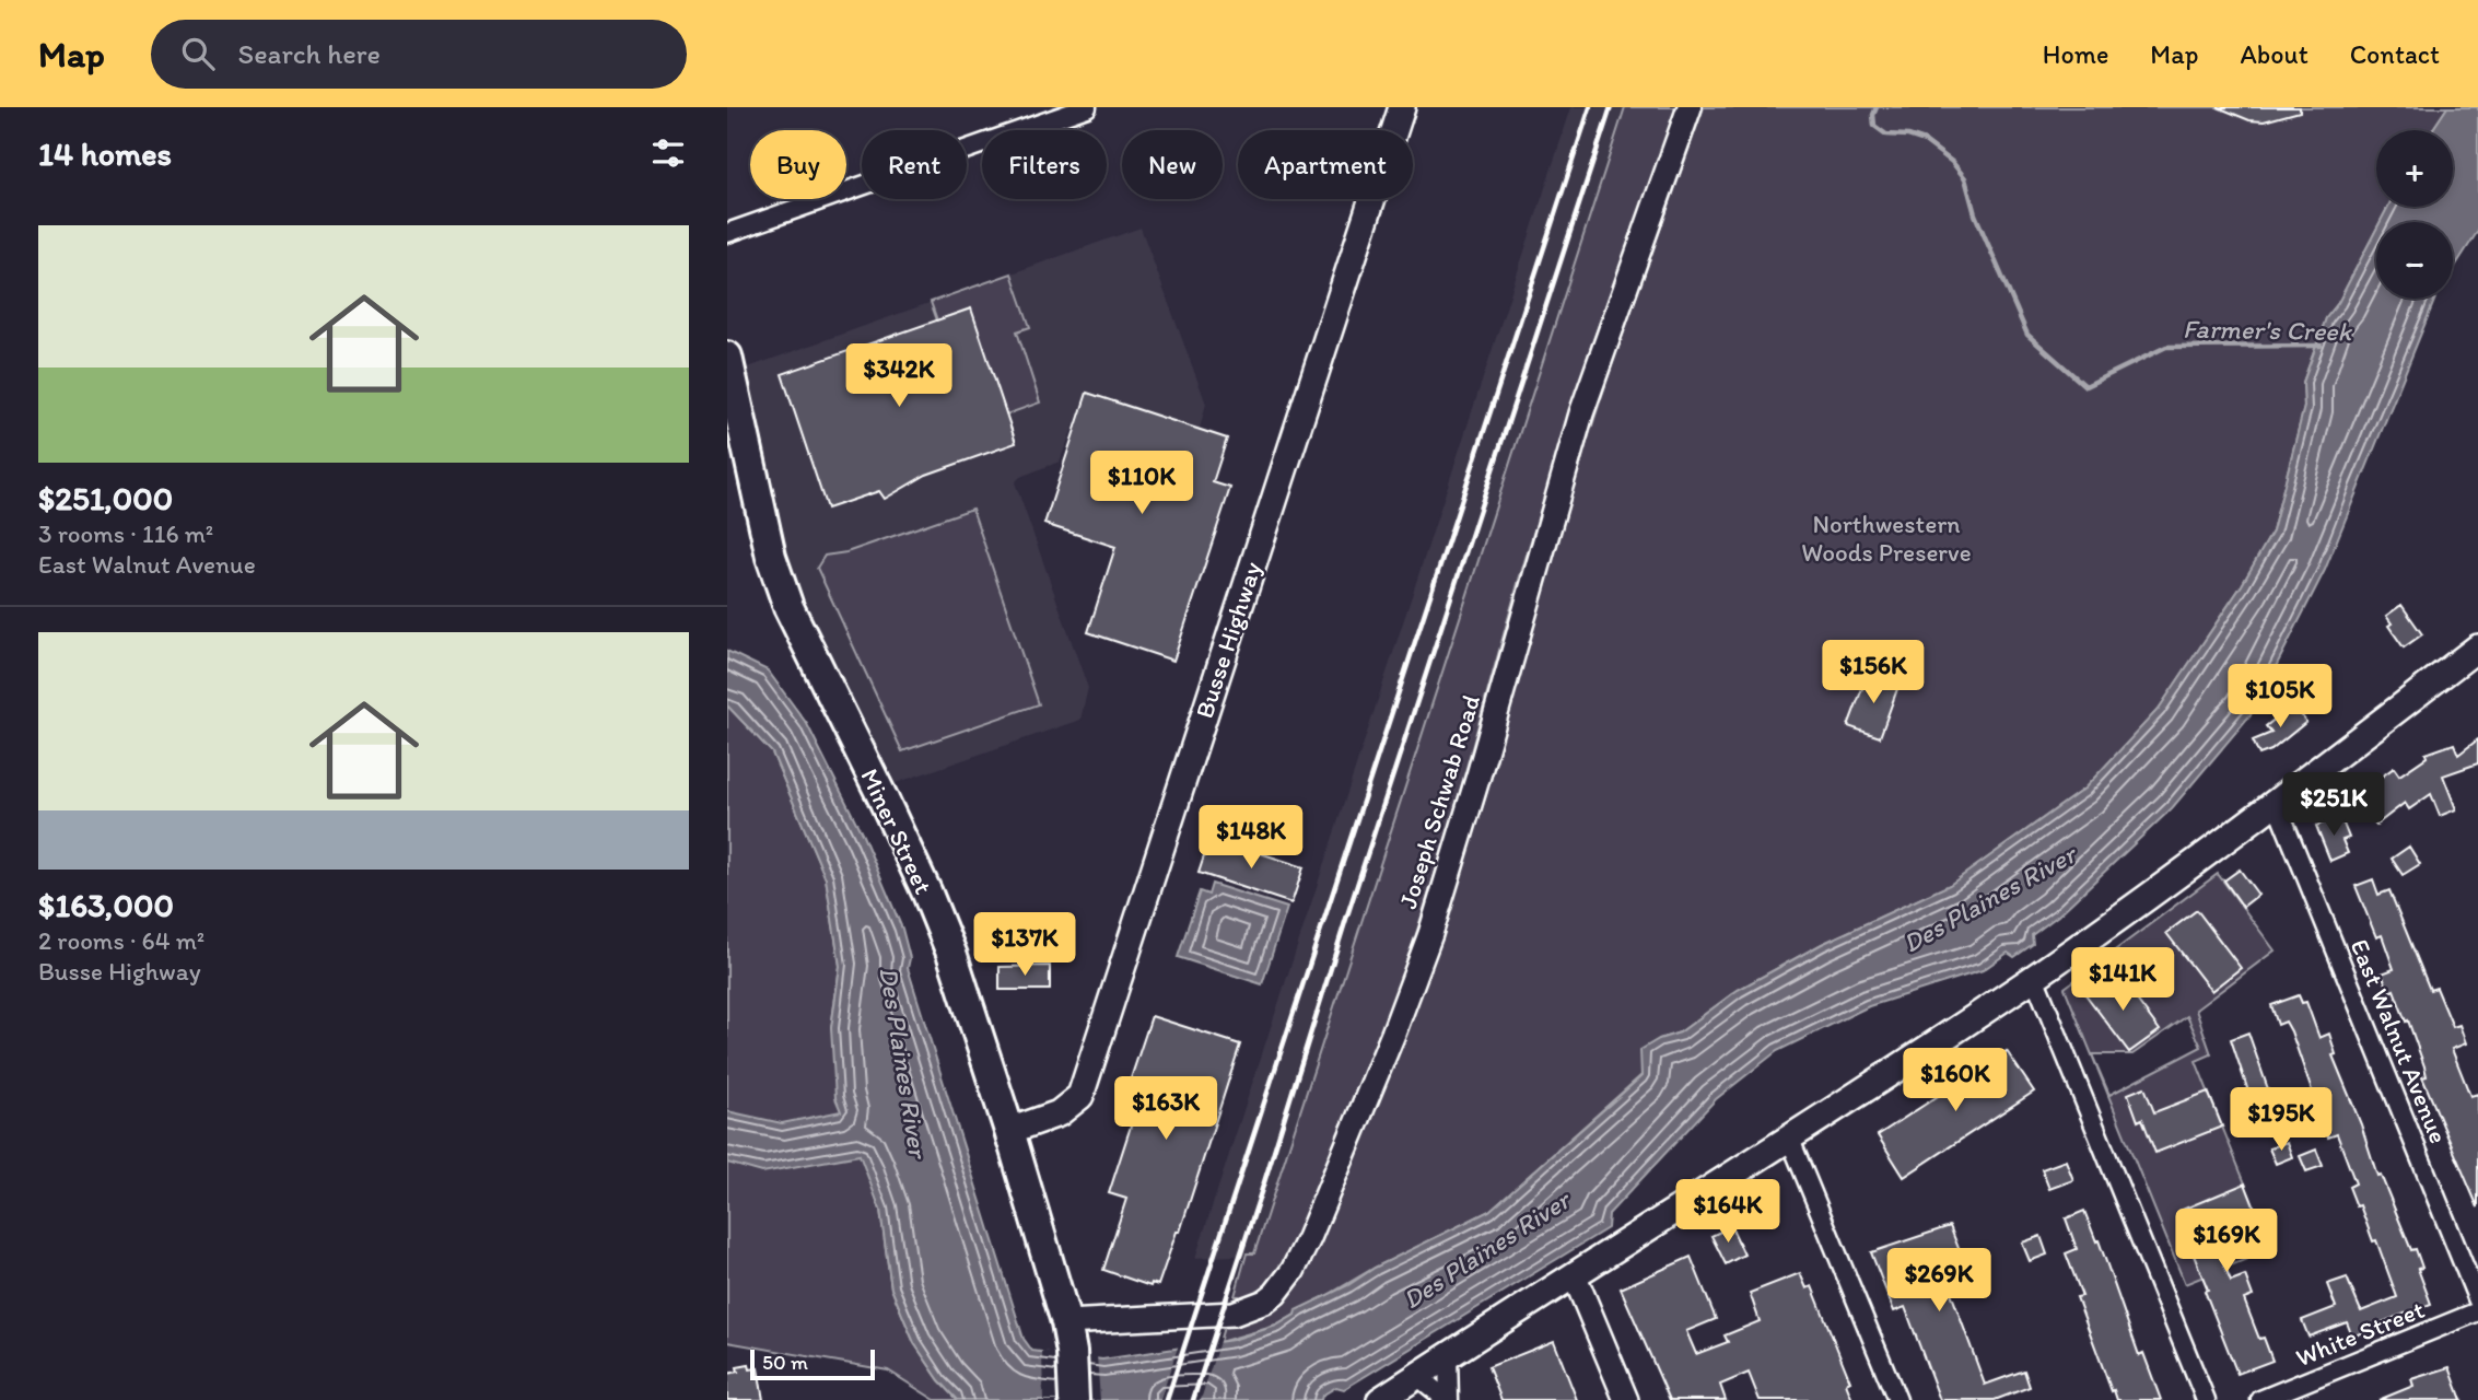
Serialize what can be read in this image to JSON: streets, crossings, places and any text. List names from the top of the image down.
{
  "streets": {
    "main road": ["Busse Highway", "Miner Street"],
    "street": ["Joseph Schwab Road", "East Walnut Avenue", "White Street"]
  },
  "crossings": [
    ["Busse Highway", "Miner Street"],
    ["Joseph Schwab Road", "Miner Street"]
  ],
  "water": ["Farmer's Creek", "Des Plaines River"],
  "parks": ["Northwestern Woods Preserve"],
  "scale_bar": "50 m",
  "page": {
    "header": "Map",
    "search": "Search here",
    "nav": [
      "Home",
      "Map",
      "About",
      "Contact"
    ],
    "heading": "14 homes",
    "map_buttons": ["+", "−"],
    "chip": [
      "Buy",
      "Rent",
      "Filters",
      "New",
      "Apartment"
    ],
    "list": [
      {
        "name": "$251,000",
        "note": "3 rooms · 116 m² · East Walnut Avenue"
      },
      {
        "name": "$163,000",
        "note": "2 rooms · 64 m² · Busse Highway"
      }
    ],
    "price": [
      "$342K",
      "$110K",
      "$156K",
      "$105K",
      "$251K",
      "$148K",
      "$137K",
      "$141K",
      "$160K",
      "$163K",
      "$195K",
      "$164K",
      "$169K",
      "$269K"
    ],
    "scale": "50 m"
  }
}
